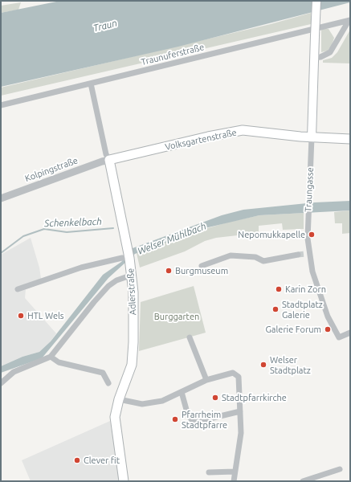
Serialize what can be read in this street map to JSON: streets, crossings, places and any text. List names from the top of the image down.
{
  "streets": {
    "main road": ["Volksgartenstraße", "Traungasse", "Adlerstraße"],
    "street": ["Traunuferstraße", "Kolpingstraße"]
  },
  "crossings": [
    ["Traunuferstraße", "Traungasse"],
    ["Traunuferstraße", "Adlerstraße"],
    ["Volksgartenstraße", "Kolpingstraße"],
    ["Volksgartenstraße", "Traungasse"],
    ["Volksgartenstraße", "Adlerstraße"],
    ["Kolpingstraße", "Adlerstraße"]
  ],
  "water": ["Traun", "Schenkelbach", "Welser Mühlbach"],
  "parks": ["Burggarten"],
  "places": [
    "Nepomukkapelle",
    "Burgmuseum",
    "Karin Zorn",
    "Stadtplatz Galerie",
    "HTL Wels",
    "Galerie Forum",
    "Welser Stadtplatz",
    "Stadtpfarrkirche",
    "Pfarrheim Stadtpfarre",
    "Clever fit"
  ]
}
